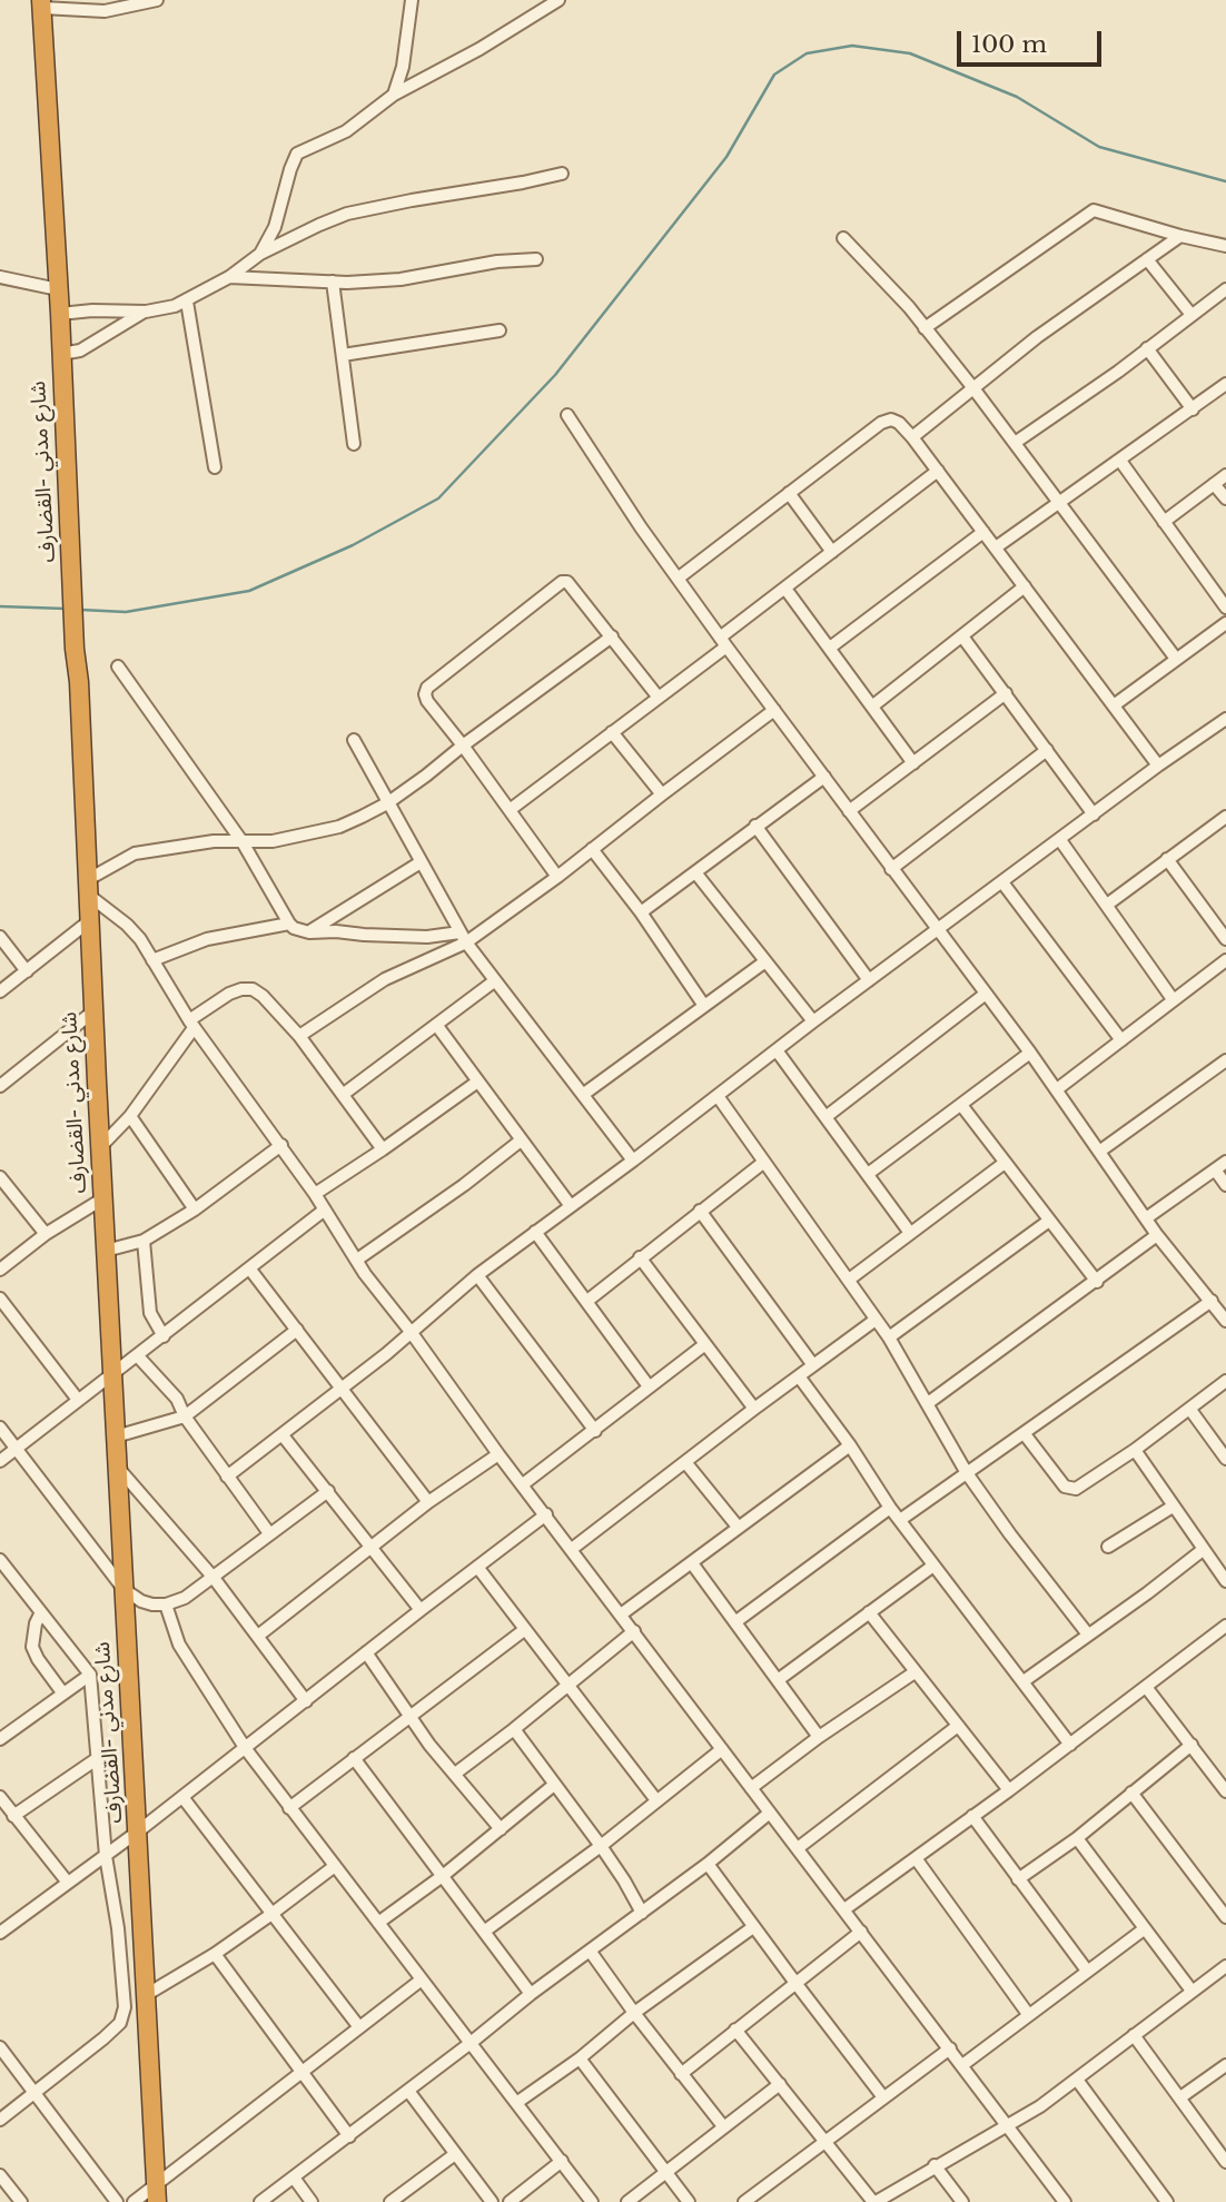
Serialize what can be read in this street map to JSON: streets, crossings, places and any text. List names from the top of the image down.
{
  "streets": {
    "highway": ["شارع مدني -القضارف"]
  },
  "scale_bar": "100 m"
}
